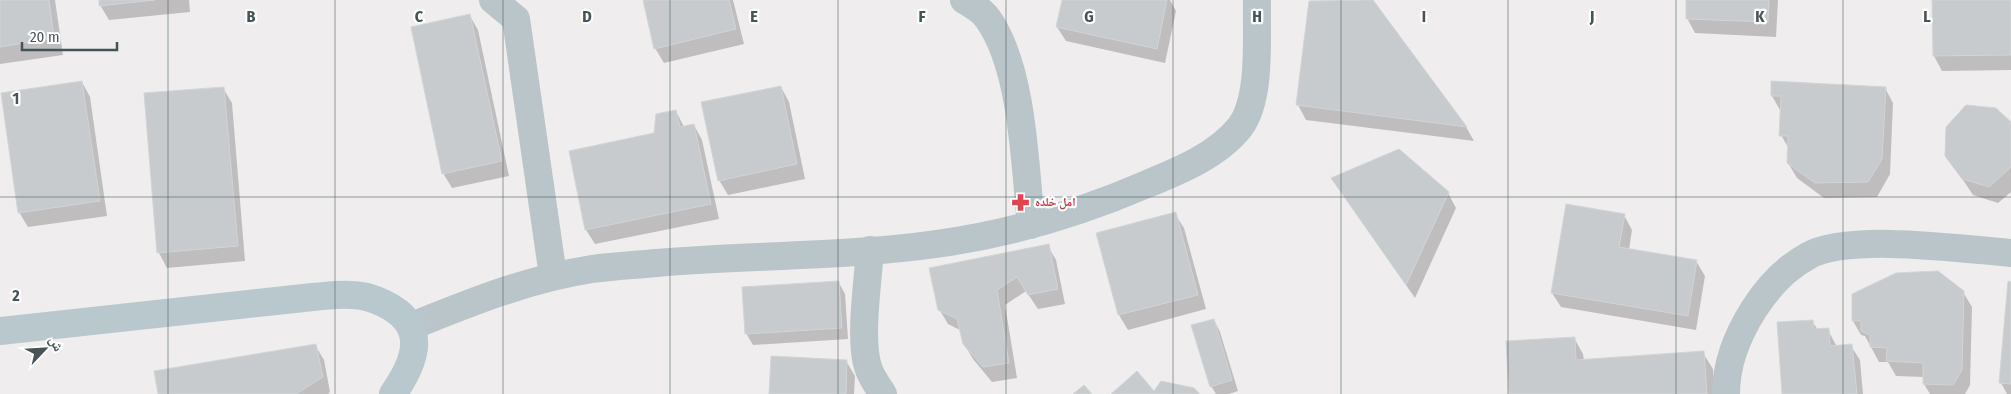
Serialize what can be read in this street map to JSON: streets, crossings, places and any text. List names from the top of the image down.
{
  "places": {
    "pharmacy": ["امل خلده"]
  },
  "scale_bar": "20 m",
  "north": "top right",
  "grid": {
    "columns": [
      "B",
      "C",
      "D",
      "E",
      "F",
      "G",
      "H",
      "I",
      "J",
      "K",
      "L"
    ],
    "rows": ["1", "2"]
  }
}
